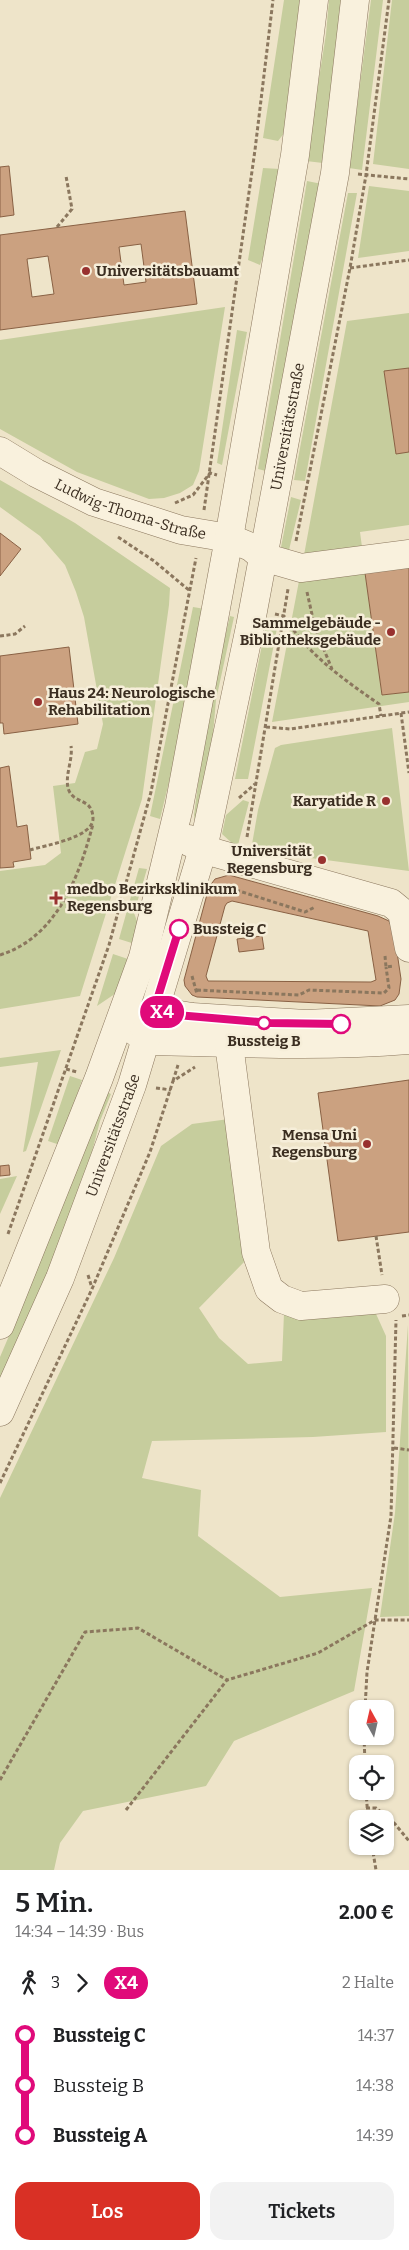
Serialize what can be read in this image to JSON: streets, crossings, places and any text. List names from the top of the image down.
{
  "streets": {
    "street": ["Universitätsstraße", "Ludwig-Thoma-Straße"]
  },
  "crossings": [
    ["Universitätsstraße", "Ludwig-Thoma-Straße"]
  ],
  "places": {
    "other": [
      "Universitätsbauamt",
      "Sammelgebäude - Bibliotheksgebäude",
      "Haus 24: Neurologische Rehabilitation",
      "Karyatide R",
      "Universität Regensburg",
      "Bussteig C",
      "Bussteig B",
      "Mensa Uni Regensburg"
    ],
    "health": ["medbo Bezirksklinikum Regensburg"]
  },
  "lines": ["bus line X4"],
  "north": "top",
  "page": {
    "on_map": "X4",
    "heading": ["5 Min.", "14:34 – 14:39 · Bus", "2.00 €"],
    "legs": ["3", "X4", "2 Halte"],
    "list": [
      {
        "name": "Bussteig C",
        "value": "14:37"
      },
      {
        "name": "Bussteig B",
        "value": "14:38"
      },
      {
        "name": "Bussteig A",
        "value": "14:39"
      }
    ],
    "buttons": ["Los", "Tickets"]
  }
}
